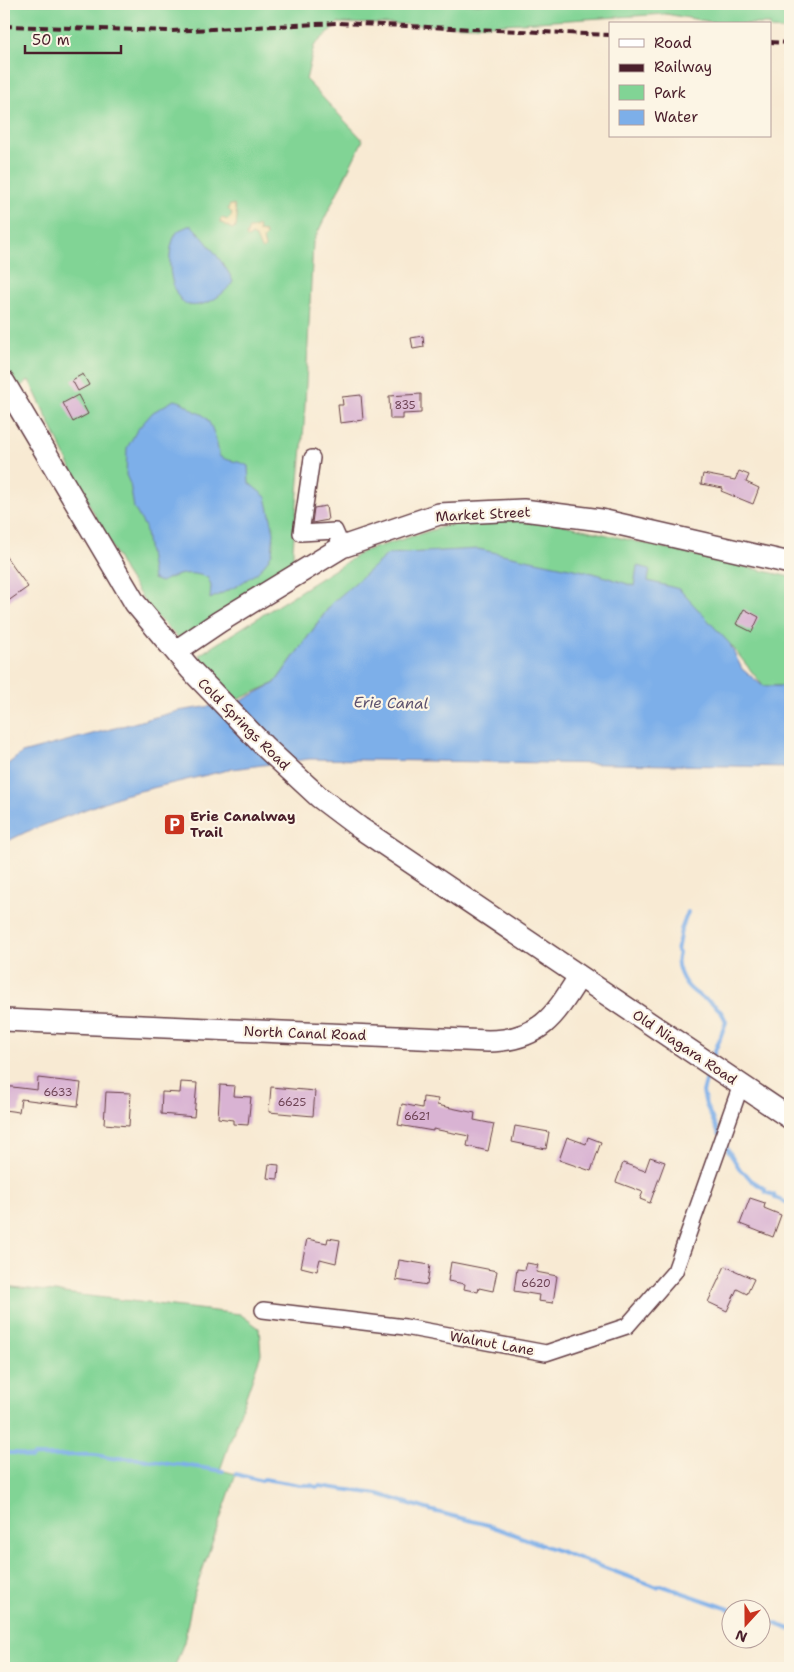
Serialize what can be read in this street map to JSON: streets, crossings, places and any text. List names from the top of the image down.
{
  "streets": {
    "street": [
      "Market Street",
      "Cold Springs Road",
      "North Canal Road",
      "Old Niagara Road",
      "Walnut Lane"
    ]
  },
  "crossings": [
    ["Market Street", "Cold Springs Road"],
    ["Cold Springs Road", "North Canal Road"],
    ["Cold Springs Road", "Old Niagara Road"],
    ["North Canal Road", "Old Niagara Road"],
    ["Old Niagara Road", "Walnut Lane"]
  ],
  "water": ["Erie Canal"],
  "places": {
    "parking": ["Erie Canalway Trail"]
  },
  "house_numbers": [
    "835",
    "6633",
    "6625",
    "6621",
    "6620"
  ],
  "legend": [
    "Road",
    "Railway",
    "Park",
    "Water"
  ],
  "scale_bar": "50 m",
  "north": "bottom"
}
